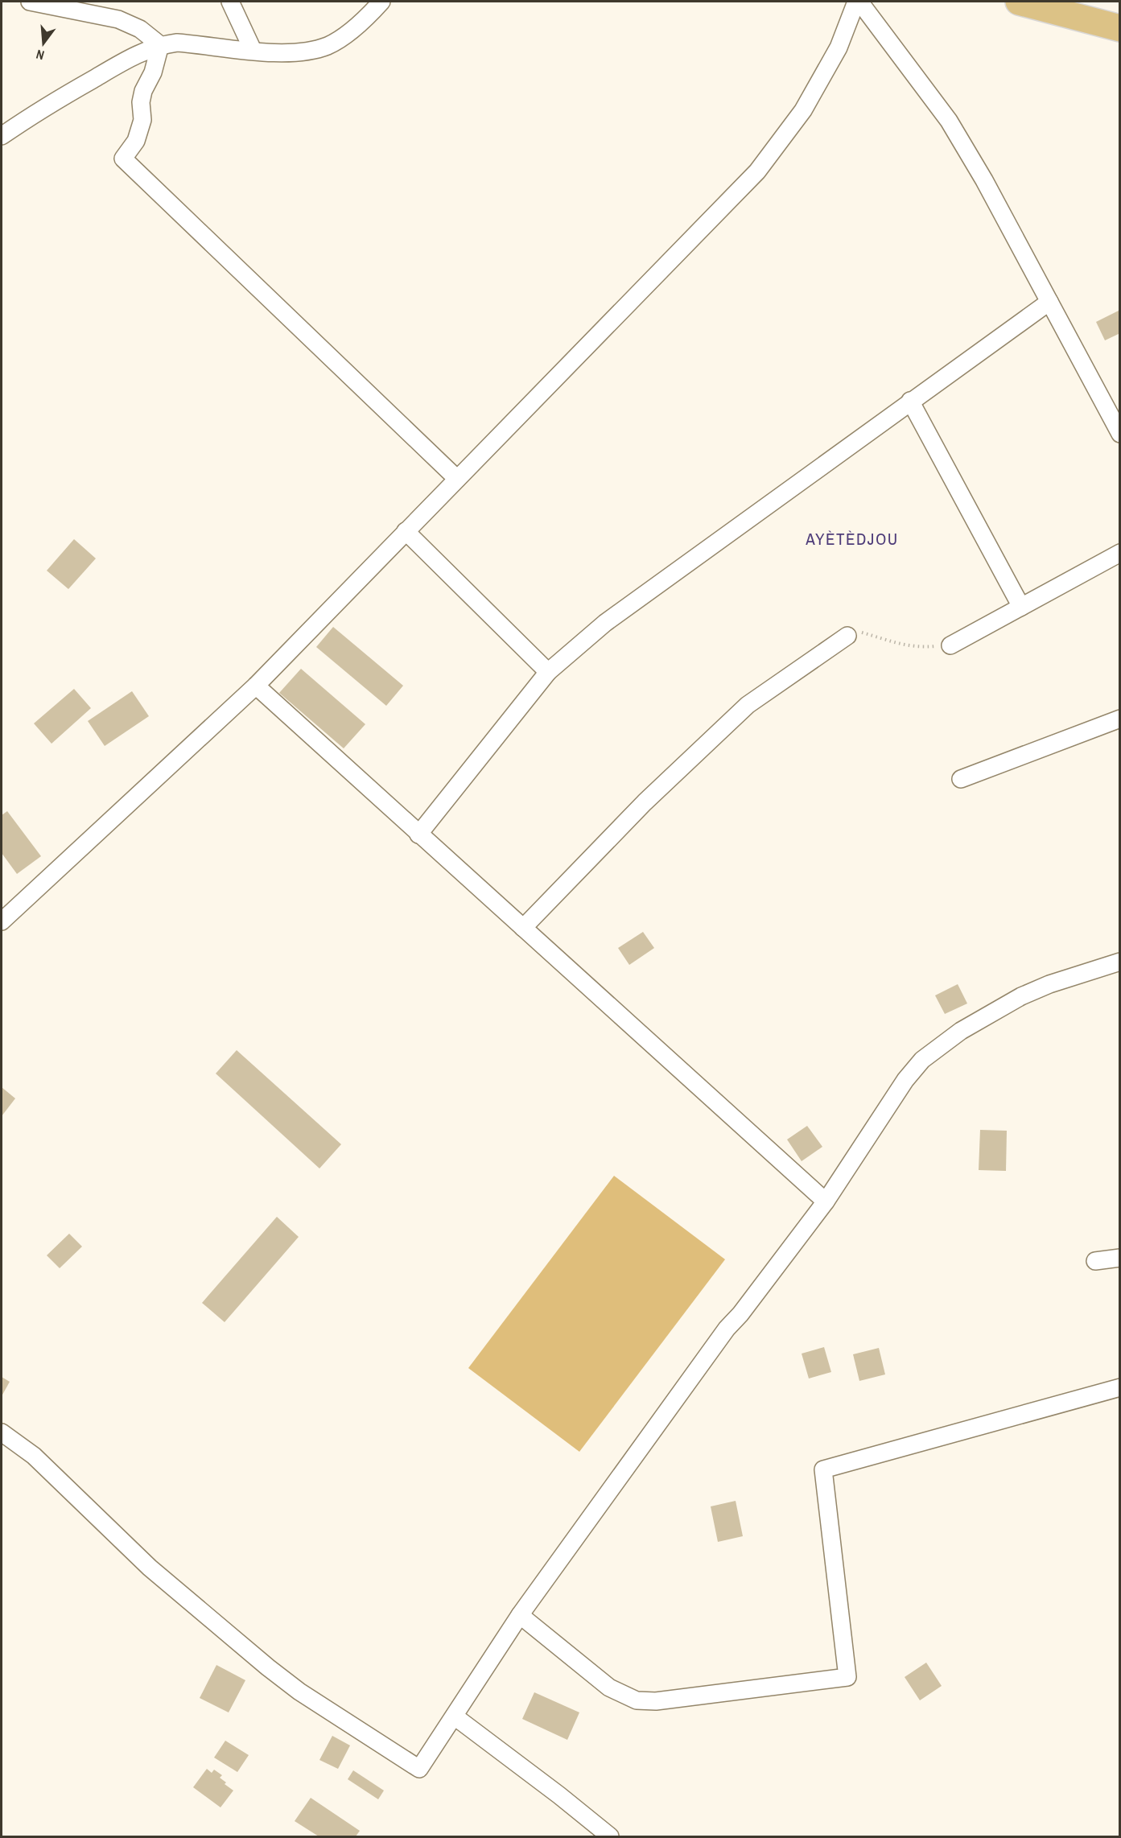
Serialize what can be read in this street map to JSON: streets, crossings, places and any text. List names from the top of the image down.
{
  "districts": ["AYÈTÈDJOU"],
  "north": "bottom"
}
